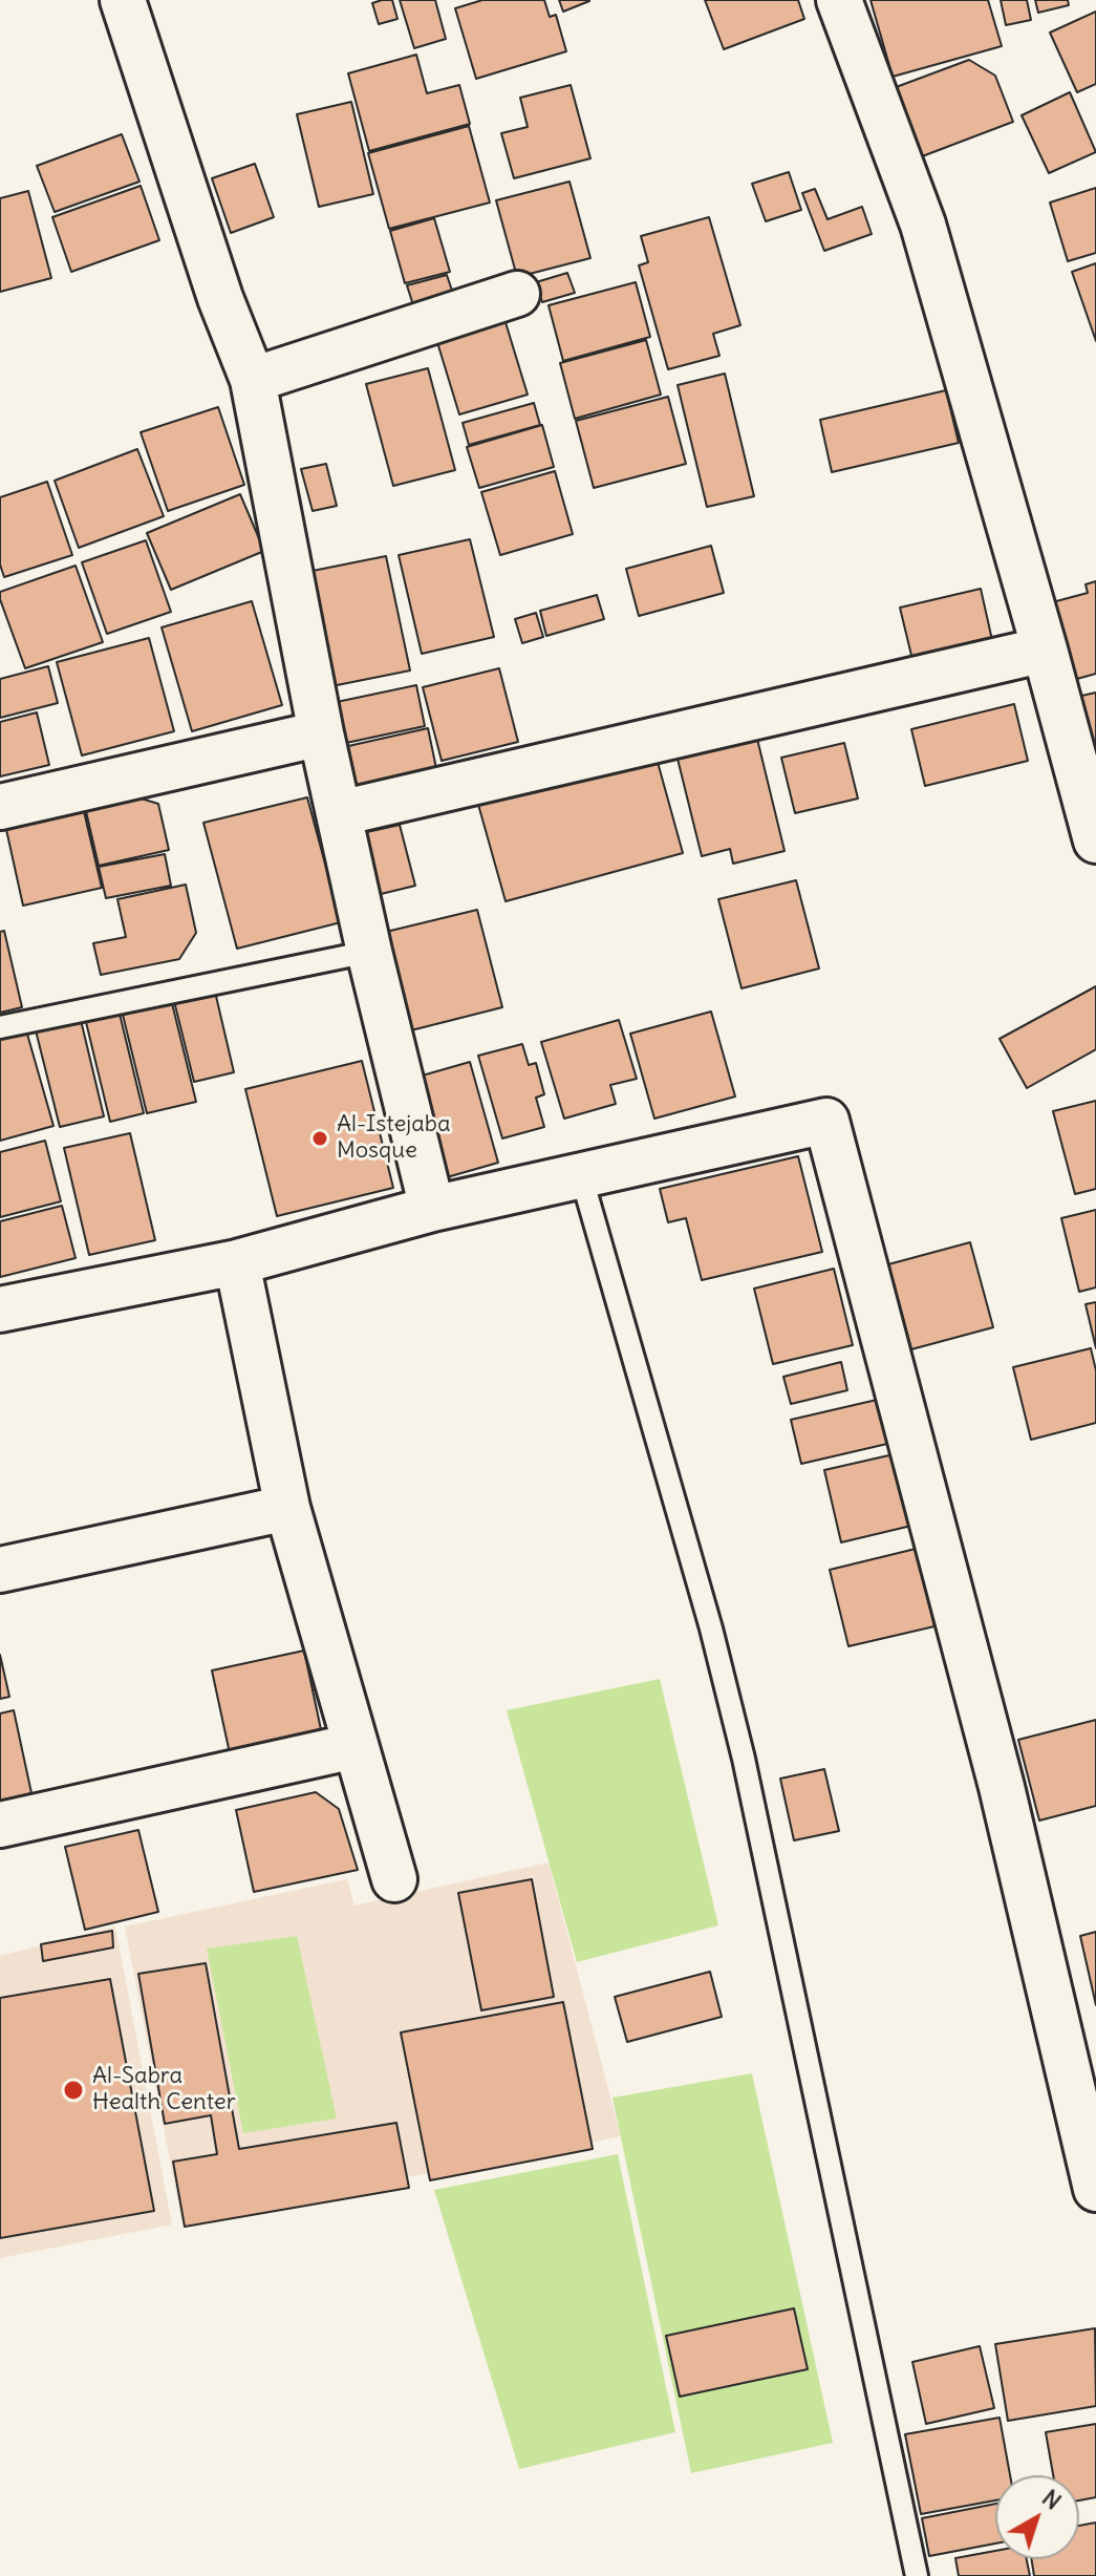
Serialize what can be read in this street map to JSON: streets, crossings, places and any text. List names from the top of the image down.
{
  "places": ["Al-Istejaba Mosque", "Al-Sabra Health Center"],
  "north": "top right"
}
